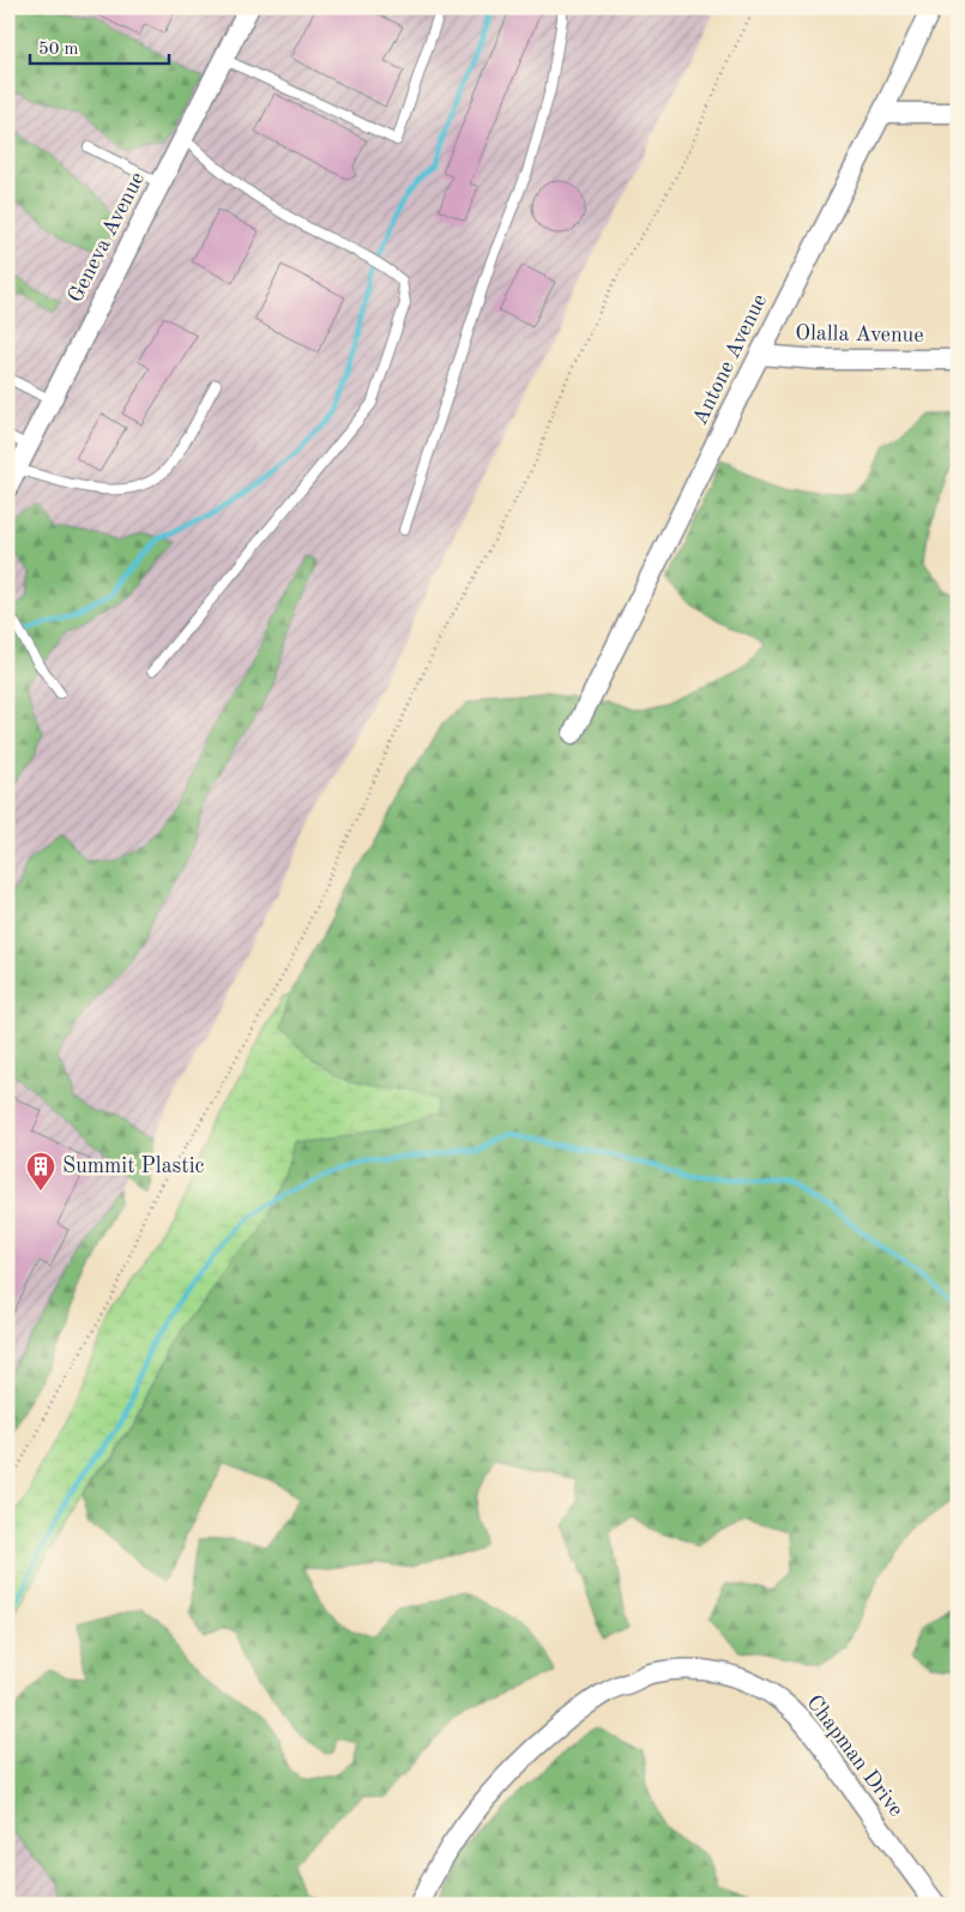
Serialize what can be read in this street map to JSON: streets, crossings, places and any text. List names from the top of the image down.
{
  "streets": {
    "street": [
      "Geneva Avenue",
      "Olalla Avenue",
      "Antone Avenue",
      "Chapman Drive"
    ]
  },
  "crossings": [
    ["Olalla Avenue", "Antone Avenue"]
  ],
  "places": {
    "building": ["Summit Plastic"]
  },
  "scale_bar": "50 m"
}
